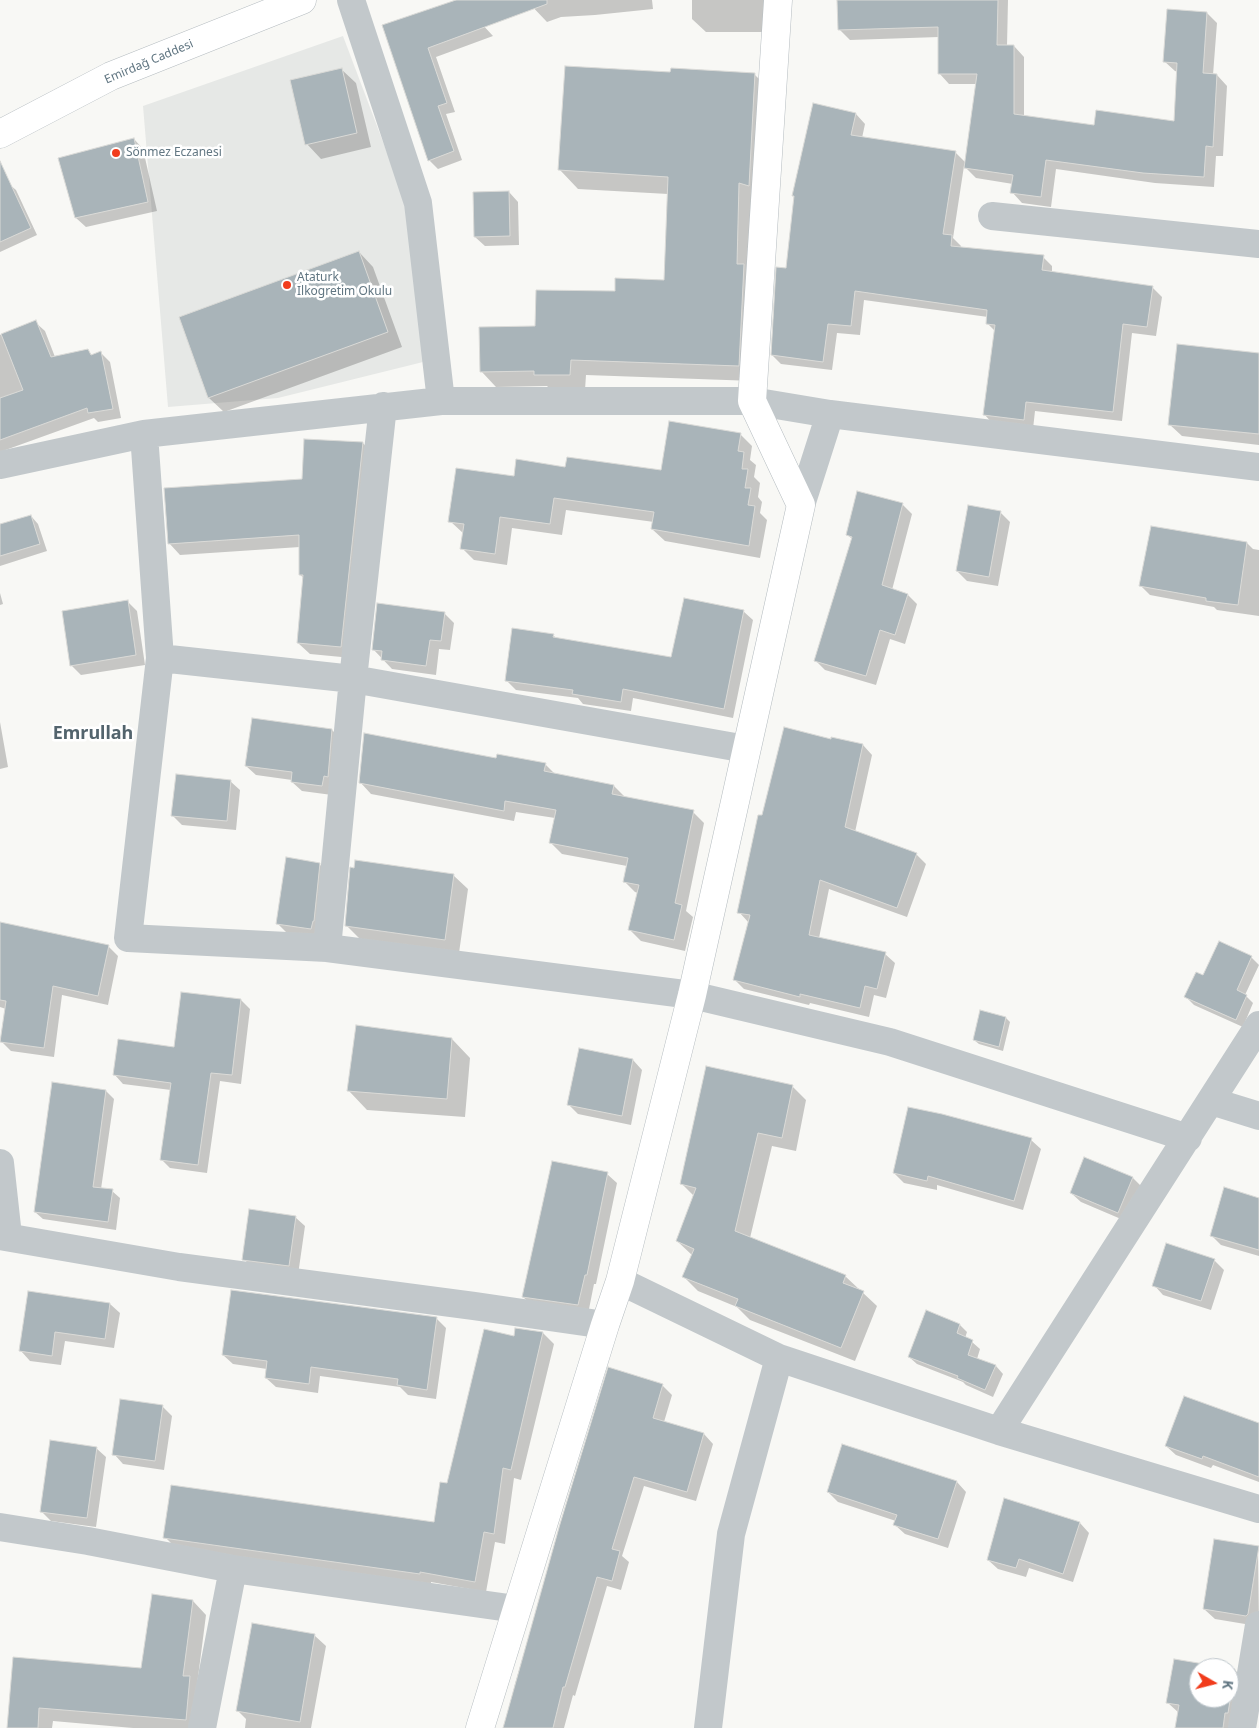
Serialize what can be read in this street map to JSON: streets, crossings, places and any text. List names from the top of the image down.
{
  "streets": {
    "street": ["Emirdağ Caddesi"]
  },
  "districts": ["Emrullah"],
  "places": ["Sönmez Eczanesi", "Ataturk Ilkogretim Okulu"],
  "north": "right"
}
